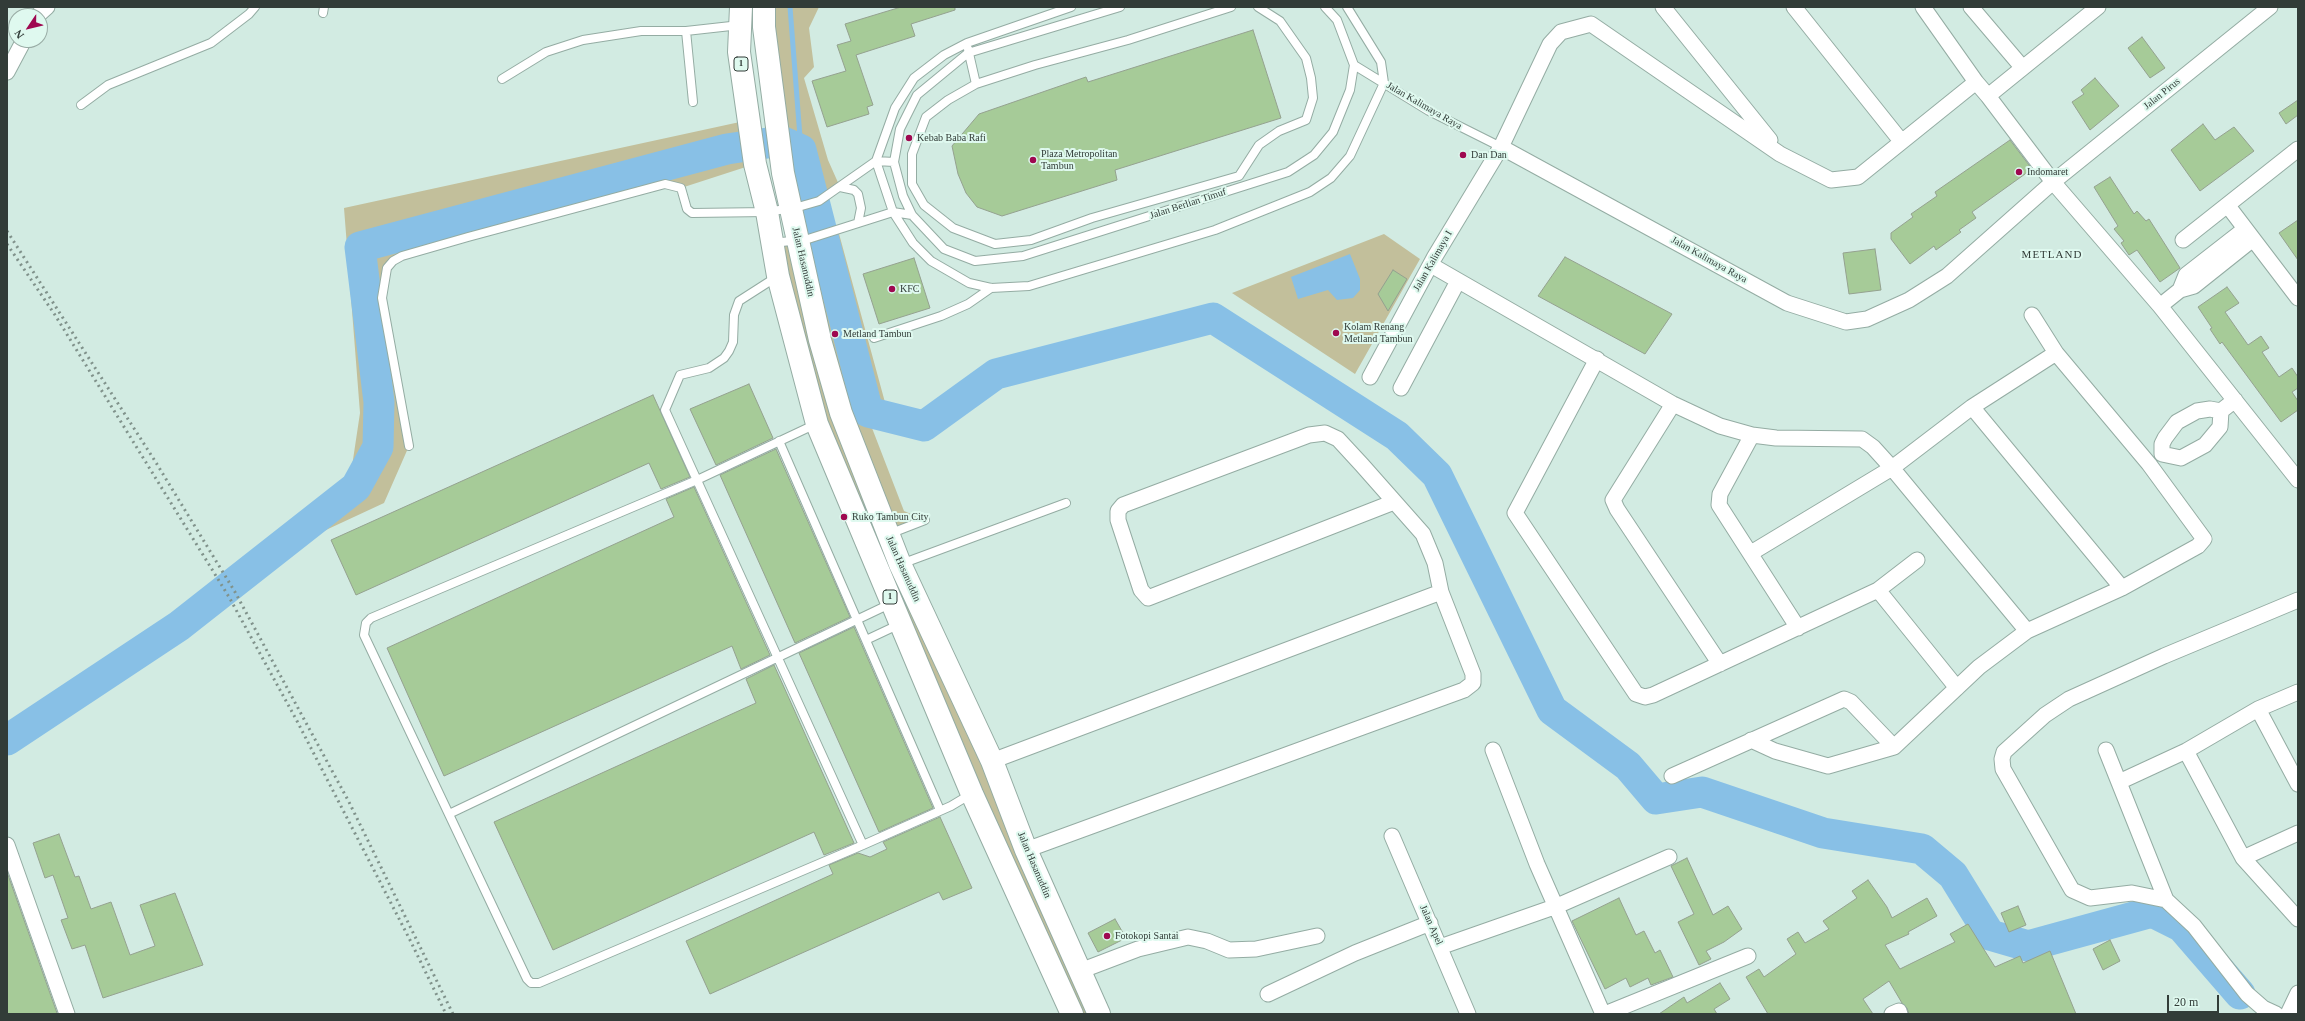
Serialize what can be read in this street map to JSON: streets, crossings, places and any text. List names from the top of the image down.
{
  "streets": {
    "highway": ["1", "Jalan Hasanuddin"],
    "street": [
      "Jalan Pirus",
      "Jalan Kalimaya Raya",
      "Jalan Kalimaya I",
      "Jalan Apel"
    ],
    "lane": ["Jalan Berlian Timuf"]
  },
  "crossings": [
    ["Jalan Pirus", "Jalan Kalimaya Raya"],
    ["Jalan Kalimaya Raya", "Jalan Berlian Timuf"],
    ["Jalan Kalimaya Raya", "Jalan Kalimaya I"]
  ],
  "districts": ["METLAND"],
  "places": [
    "Kebab Baba Rafi",
    "Dan Dan",
    "Plaza Metropolitan Tambun",
    "Indomaret",
    "KFC",
    "Kolam Renang Metland Tambun",
    "Metland Tambun",
    "Ruko Tambun City",
    "Fotokopi Santai"
  ],
  "scale_bar": "20 m",
  "north": "bottom left"
}
